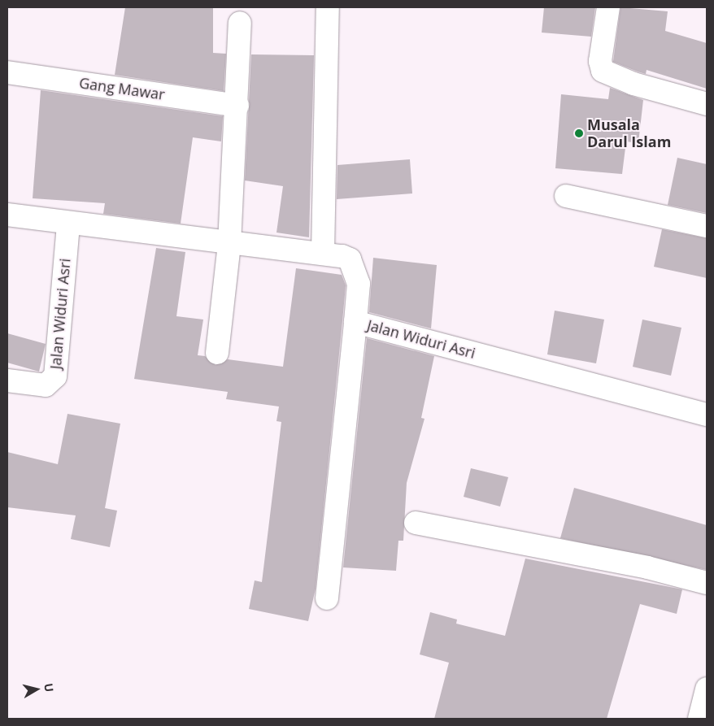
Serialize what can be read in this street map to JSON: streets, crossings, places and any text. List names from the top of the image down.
{
  "streets": {
    "street": ["Gang Mawar", "Jalan Widuri Asri"]
  },
  "places": ["Musala Darul Islam"],
  "north": "right"
}
